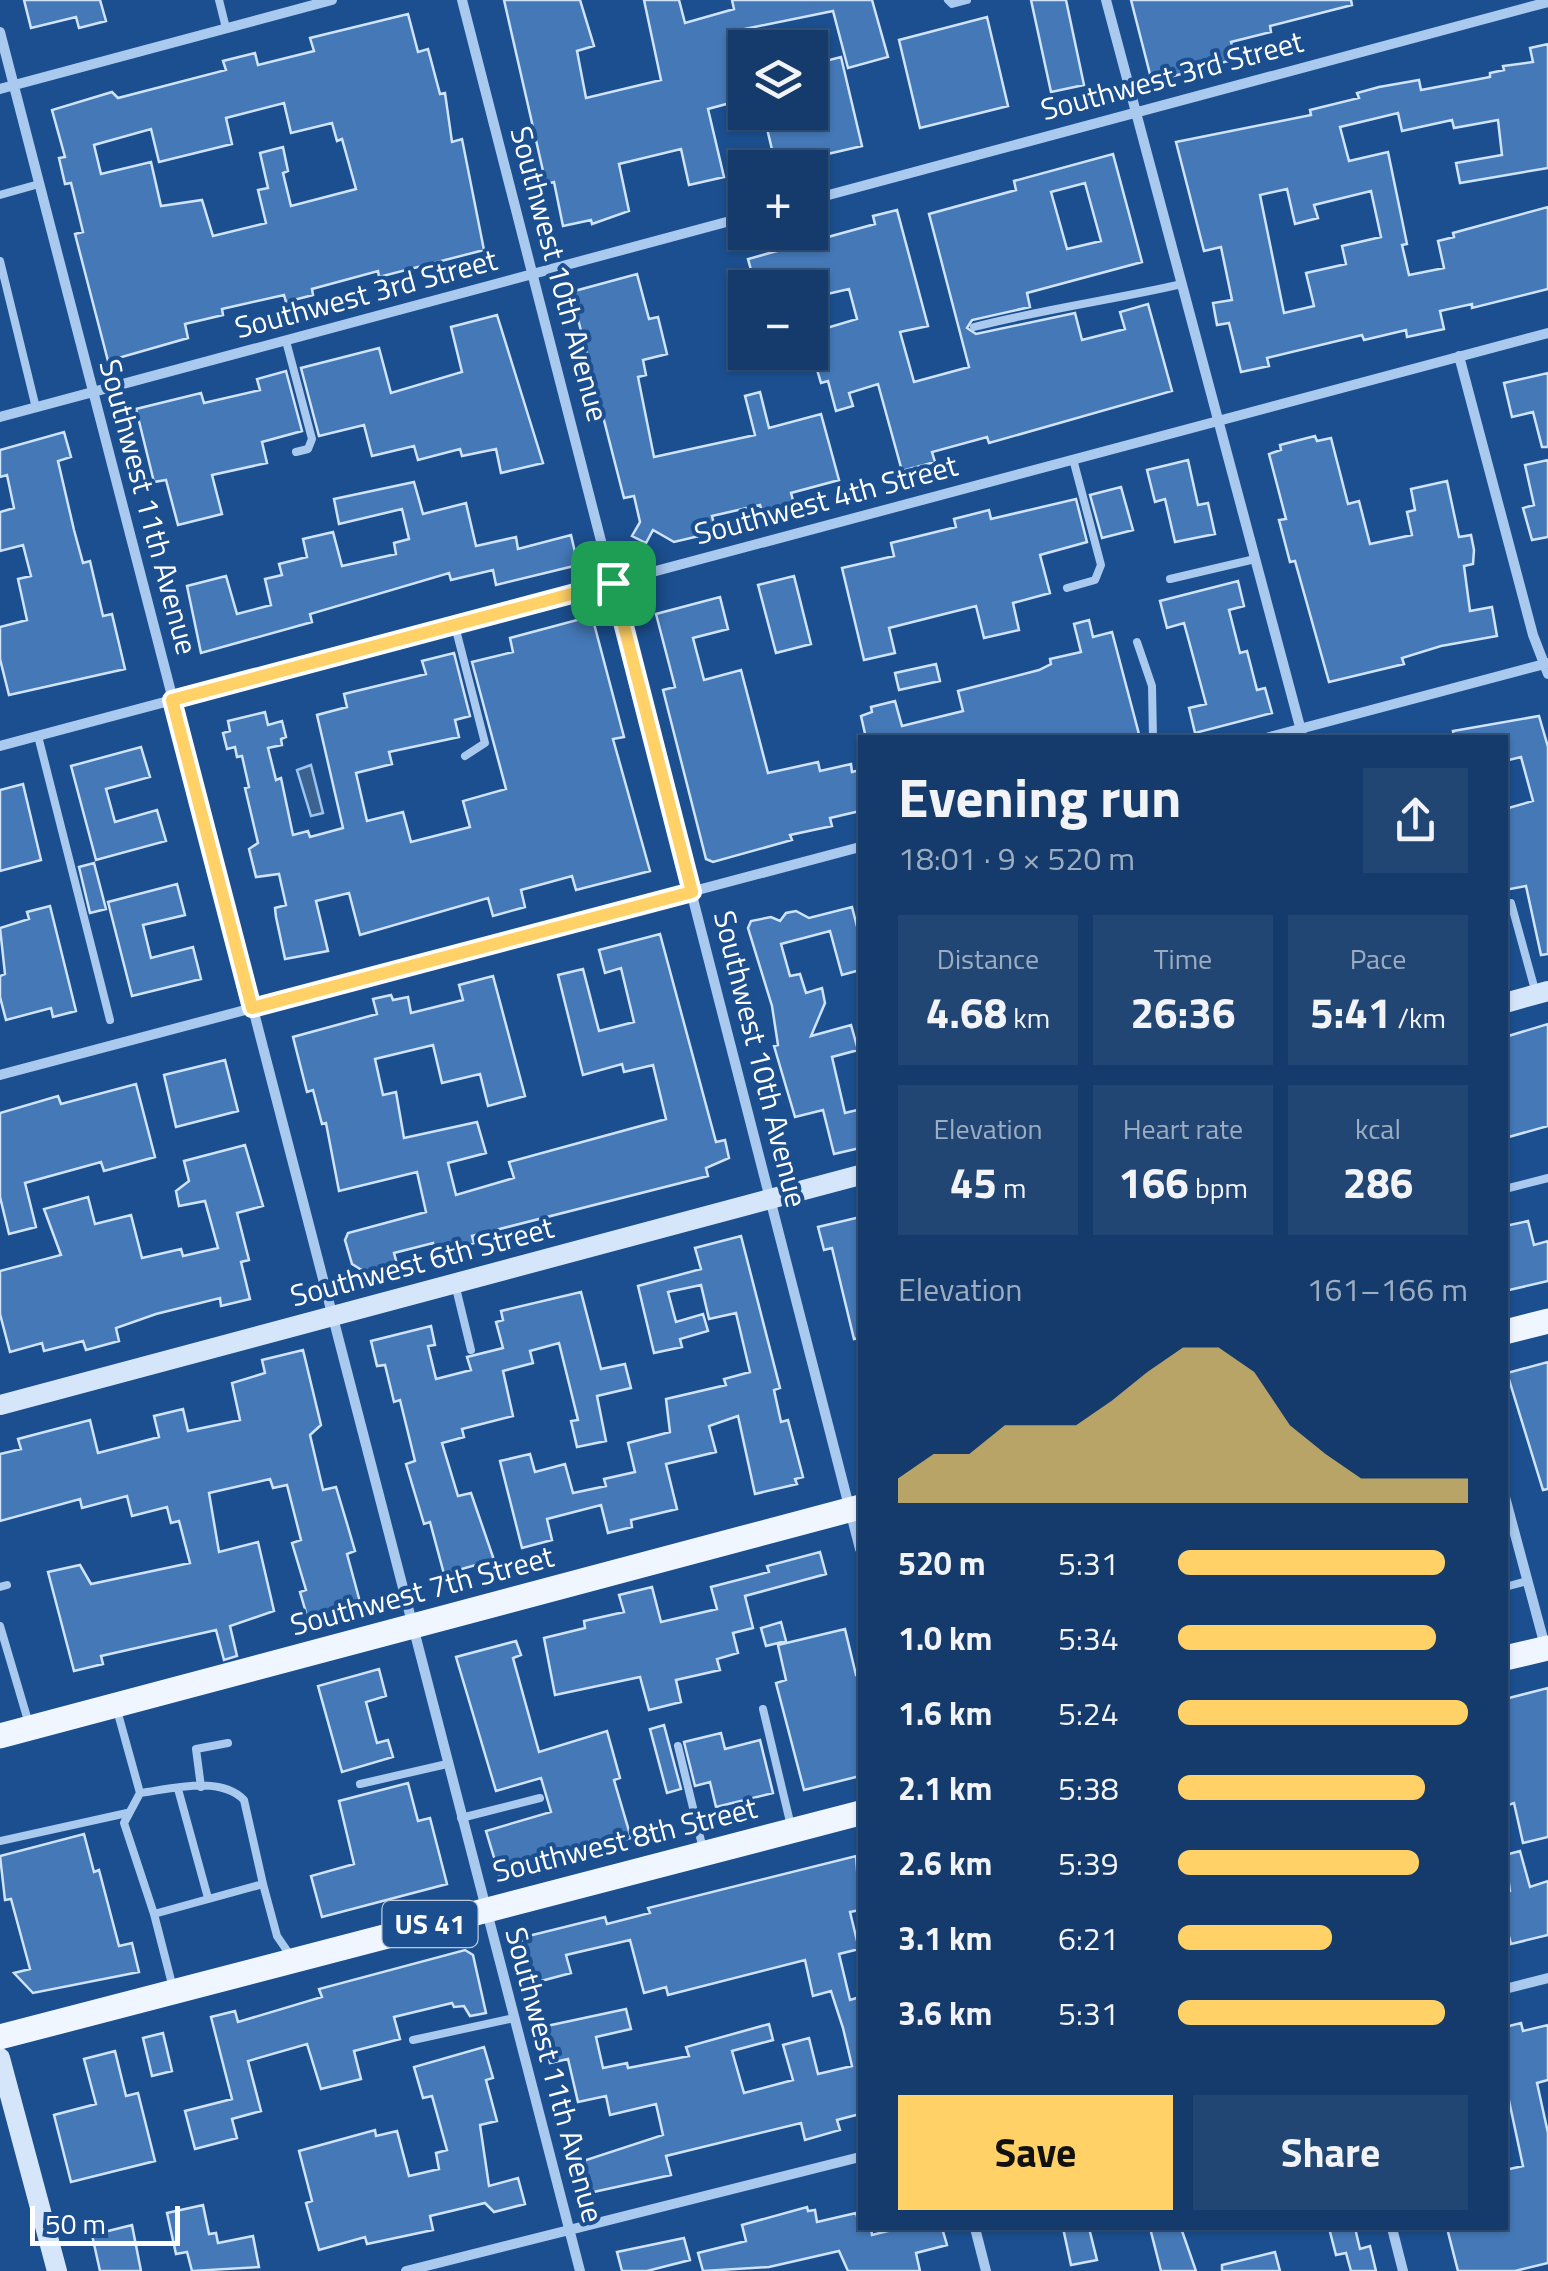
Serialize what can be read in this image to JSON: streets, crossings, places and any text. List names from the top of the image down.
{
  "streets": {
    "main road": ["Southwest 7th Street", "Southwest 8th Street", "US 41"],
    "street": [
      "Southwest 3rd Street",
      "Southwest 10th Avenue",
      "Southwest 4th Street",
      "Southwest 11th Avenue",
      "Southwest 6th Street"
    ]
  },
  "crossings": [
    ["Southwest 3rd Street", "Southwest 10th Avenue"],
    ["Southwest 3rd Street", "Southwest 11th Avenue"],
    ["Southwest 10th Avenue", "Southwest 4th Street"],
    ["Southwest 10th Avenue", "Southwest 6th Street"],
    ["Southwest 10th Avenue", "Southwest 7th Street"],
    ["Southwest 4th Street", "Southwest 11th Avenue"],
    ["Southwest 11th Avenue", "Southwest 6th Street"],
    ["Southwest 11th Avenue", "Southwest 7th Street"],
    ["Southwest 11th Avenue", "Southwest 8th Street"]
  ],
  "scale_bar": "50 m",
  "page": {
    "map_buttons": ["+", "−"],
    "heading": ["Evening run", "18:01 · 9 × 520 m"],
    "stats": [
      ["Distance", "4.68 km"],
      ["Time", "26:36"],
      ["Pace", "5:41 /km"],
      ["Elevation", "45 m"],
      ["Heart rate", "166 bpm"],
      ["kcal", "286"]
    ],
    "chart": ["Elevation", "161–166 m"],
    "list": [
      {
        "name": "520 m",
        "note": "5:31"
      },
      {
        "name": "1.0 km",
        "note": "5:34"
      },
      {
        "name": "1.6 km",
        "note": "5:24"
      },
      {
        "name": "2.1 km",
        "note": "5:38"
      },
      {
        "name": "2.6 km",
        "note": "5:39"
      },
      {
        "name": "3.1 km",
        "note": "6:21"
      },
      {
        "name": "3.6 km",
        "note": "5:31"
      }
    ],
    "buttons": ["Save", "Share"],
    "scale": "50 m"
  }
}
